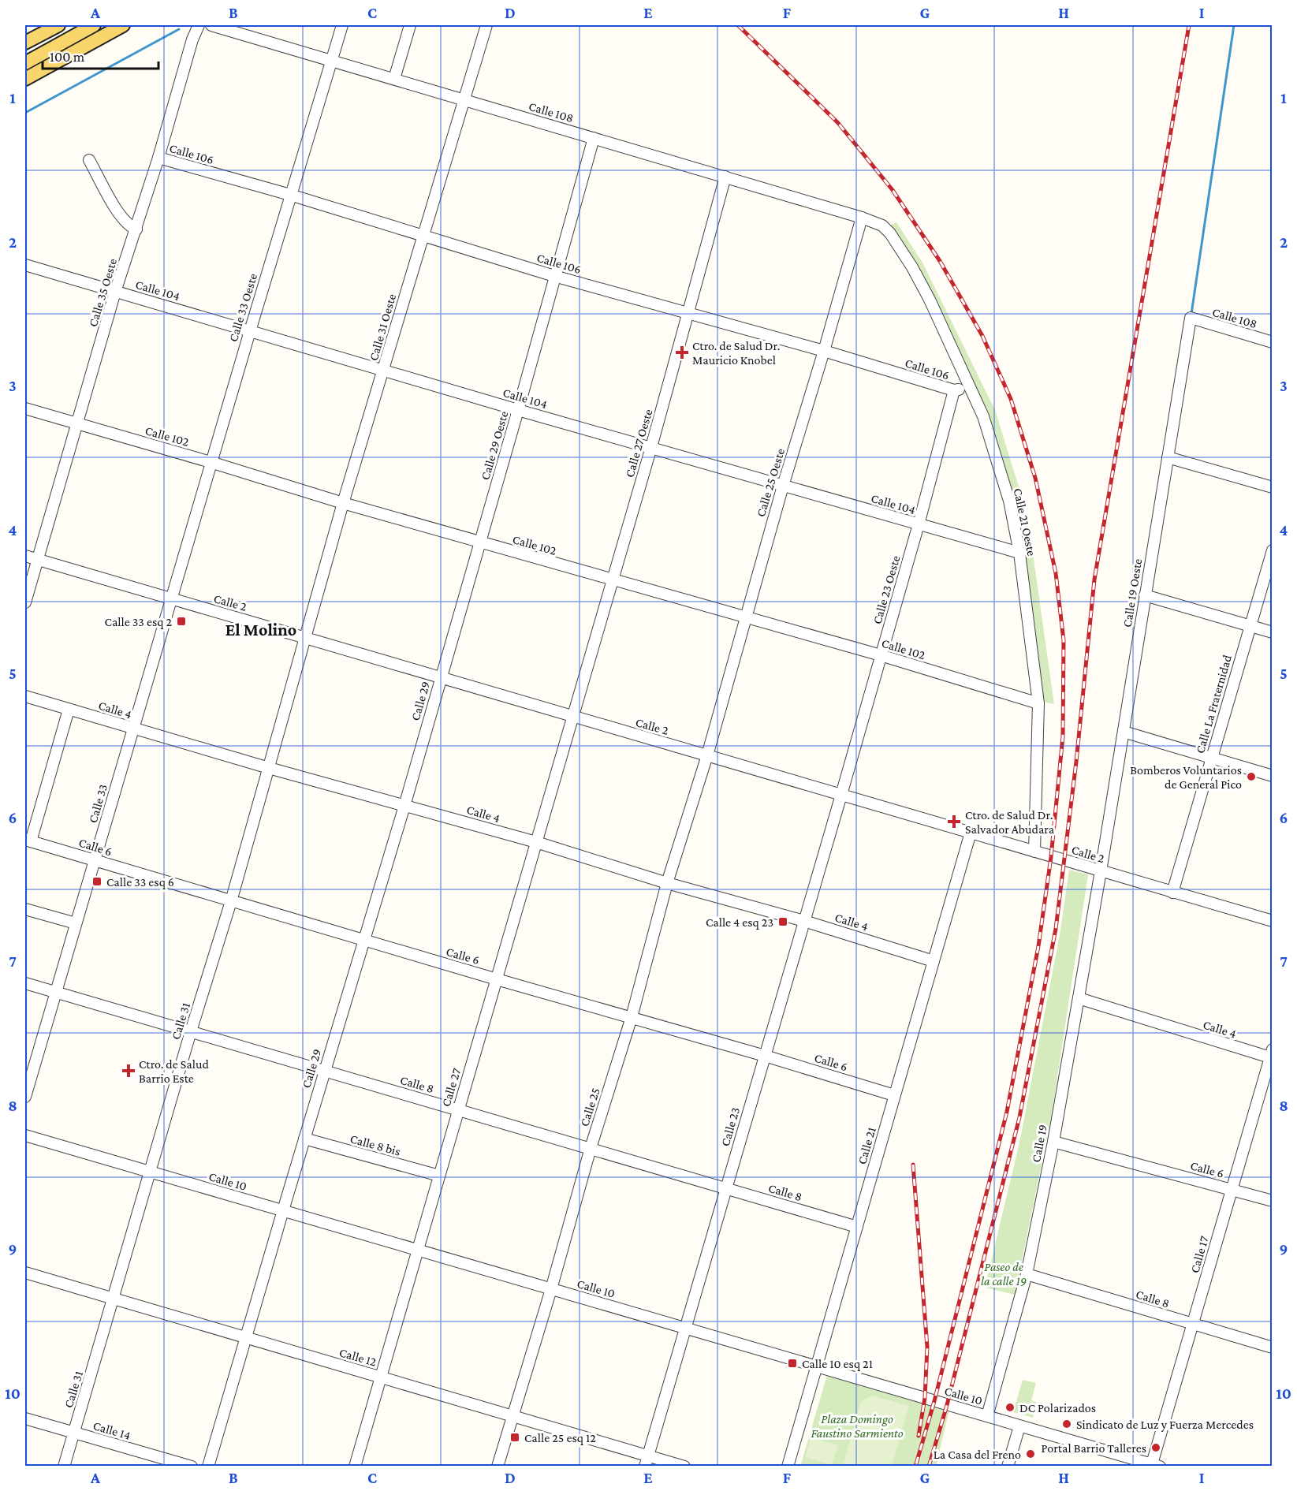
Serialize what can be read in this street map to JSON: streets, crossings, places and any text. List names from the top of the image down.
{
  "streets": {
    "street": [
      "Calle 108",
      "Calle 106",
      "Calle 104",
      "Calle 35 Oeste",
      "Calle 33 Oeste",
      "Calle 31 Oeste",
      "Calle 102",
      "Calle 27 Oeste",
      "Calle 29 Oeste",
      "Calle 25 Oeste",
      "Calle 21 Oeste",
      "Calle 23 Oeste",
      "Calle 19 Oeste",
      "Calle 2",
      "Calle 29",
      "Calle La Fraternidad",
      "Calle 4",
      "Calle 33",
      "Calle 6",
      "Calle 31",
      "Calle 8",
      "Calle 27",
      "Calle 25",
      "Calle 23",
      "Calle 19",
      "Calle 8 bis",
      "Calle 21",
      "Calle 10",
      "Calle 17",
      "Calle 12",
      "Calle 14"
    ]
  },
  "crossings": [
    ["Calle 108", "Calle 33 Oeste"],
    ["Calle 108", "Calle 31 Oeste"],
    ["Calle 108", "Calle 27 Oeste"],
    ["Calle 108", "Calle 29 Oeste"],
    ["Calle 108", "Calle 25 Oeste"],
    ["Calle 108", "Calle 21 Oeste"],
    ["Calle 108", "Calle 19 Oeste"],
    ["Calle 106", "Calle 35 Oeste"],
    ["Calle 106", "Calle 33 Oeste"],
    ["Calle 106", "Calle 31 Oeste"],
    ["Calle 106", "Calle 27 Oeste"],
    ["Calle 106", "Calle 29 Oeste"],
    ["Calle 106", "Calle 25 Oeste"],
    ["Calle 106", "Calle 23 Oeste"],
    ["Calle 104", "Calle 35 Oeste"],
    ["Calle 104", "Calle 33 Oeste"],
    ["Calle 104", "Calle 31 Oeste"],
    ["Calle 104", "Calle 27 Oeste"],
    ["Calle 104", "Calle 29 Oeste"],
    ["Calle 104", "Calle 25 Oeste"],
    ["Calle 104", "Calle 21 Oeste"],
    ["Calle 104", "Calle 23 Oeste"],
    ["Calle 35 Oeste", "Calle 102"],
    ["Calle 35 Oeste", "Calle 2"],
    ["Calle 33 Oeste", "Calle 102"],
    ["Calle 33 Oeste", "Calle 2"],
    ["Calle 33 Oeste", "Calle 33"],
    ["Calle 31 Oeste", "Calle 102"],
    ["Calle 31 Oeste", "Calle 2"],
    ["Calle 31 Oeste", "Calle 31"],
    ["Calle 102", "Calle 27 Oeste"],
    ["Calle 102", "Calle 29 Oeste"],
    ["Calle 102", "Calle 25 Oeste"],
    ["Calle 102", "Calle 21 Oeste"],
    ["Calle 102", "Calle 23 Oeste"],
    ["Calle 27 Oeste", "Calle 2"],
    ["Calle 27 Oeste", "Calle 27"],
    ["Calle 29 Oeste", "Calle 2"],
    ["Calle 29 Oeste", "Calle 29"],
    ["Calle 25 Oeste", "Calle 2"],
    ["Calle 25 Oeste", "Calle 25"],
    ["Calle 21 Oeste", "Calle 2"],
    ["Calle 23 Oeste", "Calle 2"],
    ["Calle 23 Oeste", "Calle 23"],
    ["Calle 19 Oeste", "Calle 2"],
    ["Calle 19 Oeste", "Calle 19"],
    ["Calle 2", "Calle 29"],
    ["Calle 2", "Calle La Fraternidad"],
    ["Calle 2", "Calle 33"],
    ["Calle 2", "Calle 31"],
    ["Calle 2", "Calle 27"],
    ["Calle 2", "Calle 25"],
    ["Calle 2", "Calle 23"],
    ["Calle 2", "Calle 19"],
    ["Calle 2", "Calle 21"],
    ["Calle 29", "Calle 4"],
    ["Calle 29", "Calle 6"],
    ["Calle 29", "Calle 8"],
    ["Calle 29", "Calle 8 bis"],
    ["Calle 29", "Calle 10"],
    ["Calle 29", "Calle 12"],
    ["Calle 4", "Calle 33"],
    ["Calle 4", "Calle 31"],
    ["Calle 4", "Calle 27"],
    ["Calle 4", "Calle 25"],
    ["Calle 4", "Calle 23"],
    ["Calle 4", "Calle 19"],
    ["Calle 4", "Calle 21"],
    ["Calle 4", "Calle 17"],
    ["Calle 33", "Calle 6"],
    ["Calle 33", "Calle 8"],
    ["Calle 6", "Calle 31"],
    ["Calle 6", "Calle 27"],
    ["Calle 6", "Calle 25"],
    ["Calle 6", "Calle 23"],
    ["Calle 6", "Calle 19"],
    ["Calle 6", "Calle 21"],
    ["Calle 6", "Calle 17"],
    ["Calle 31", "Calle 8"],
    ["Calle 31", "Calle 10"],
    ["Calle 31", "Calle 12"],
    ["Calle 31", "Calle 14"],
    ["Calle 8", "Calle 27"],
    ["Calle 8", "Calle 25"],
    ["Calle 8", "Calle 23"],
    ["Calle 8", "Calle 19"],
    ["Calle 8", "Calle 21"],
    ["Calle 8", "Calle 17"],
    ["Calle 27", "Calle 8 bis"],
    ["Calle 27", "Calle 10"],
    ["Calle 27", "Calle 12"],
    ["Calle 25", "Calle 10"],
    ["Calle 25", "Calle 12"],
    ["Calle 23", "Calle 10"],
    ["Calle 23", "Calle 12"],
    ["Calle 19", "Calle 10"],
    ["Calle 21", "Calle 10"],
    ["Calle 10", "Calle 17"]
  ],
  "districts": ["El Molino"],
  "parks": ["Paseo de la calle 19", "Plaza Domingo Faustino Sarmiento"],
  "places": {
    "health": ["Ctro. de Salud Dr. Mauricio Knobel", "Ctro. de Salud Dr. Salvador Abudara", "Ctro. de Salud Barrio Este"],
    "transit": [
      "Calle 33 esq 2",
      "Calle 33 esq 6",
      "Calle 4 esq 23",
      "Calle 10 esq 21",
      "Calle 25 esq 12"
    ],
    "other": [
      "Bomberos Voluntarios de General Pico",
      "DC Polarizados",
      "Sindicato de Luz y Fuerza Mercedes",
      "Portal Barrio Talleres",
      "La Casa del Freno"
    ]
  },
  "scale_bar": "100 m",
  "grid": {
    "columns": [
      "A",
      "B",
      "C",
      "D",
      "E",
      "F",
      "G",
      "H",
      "I"
    ],
    "rows": [
      "1",
      "2",
      "3",
      "4",
      "5",
      "6",
      "7",
      "8",
      "9",
      "10"
    ]
  }
}
